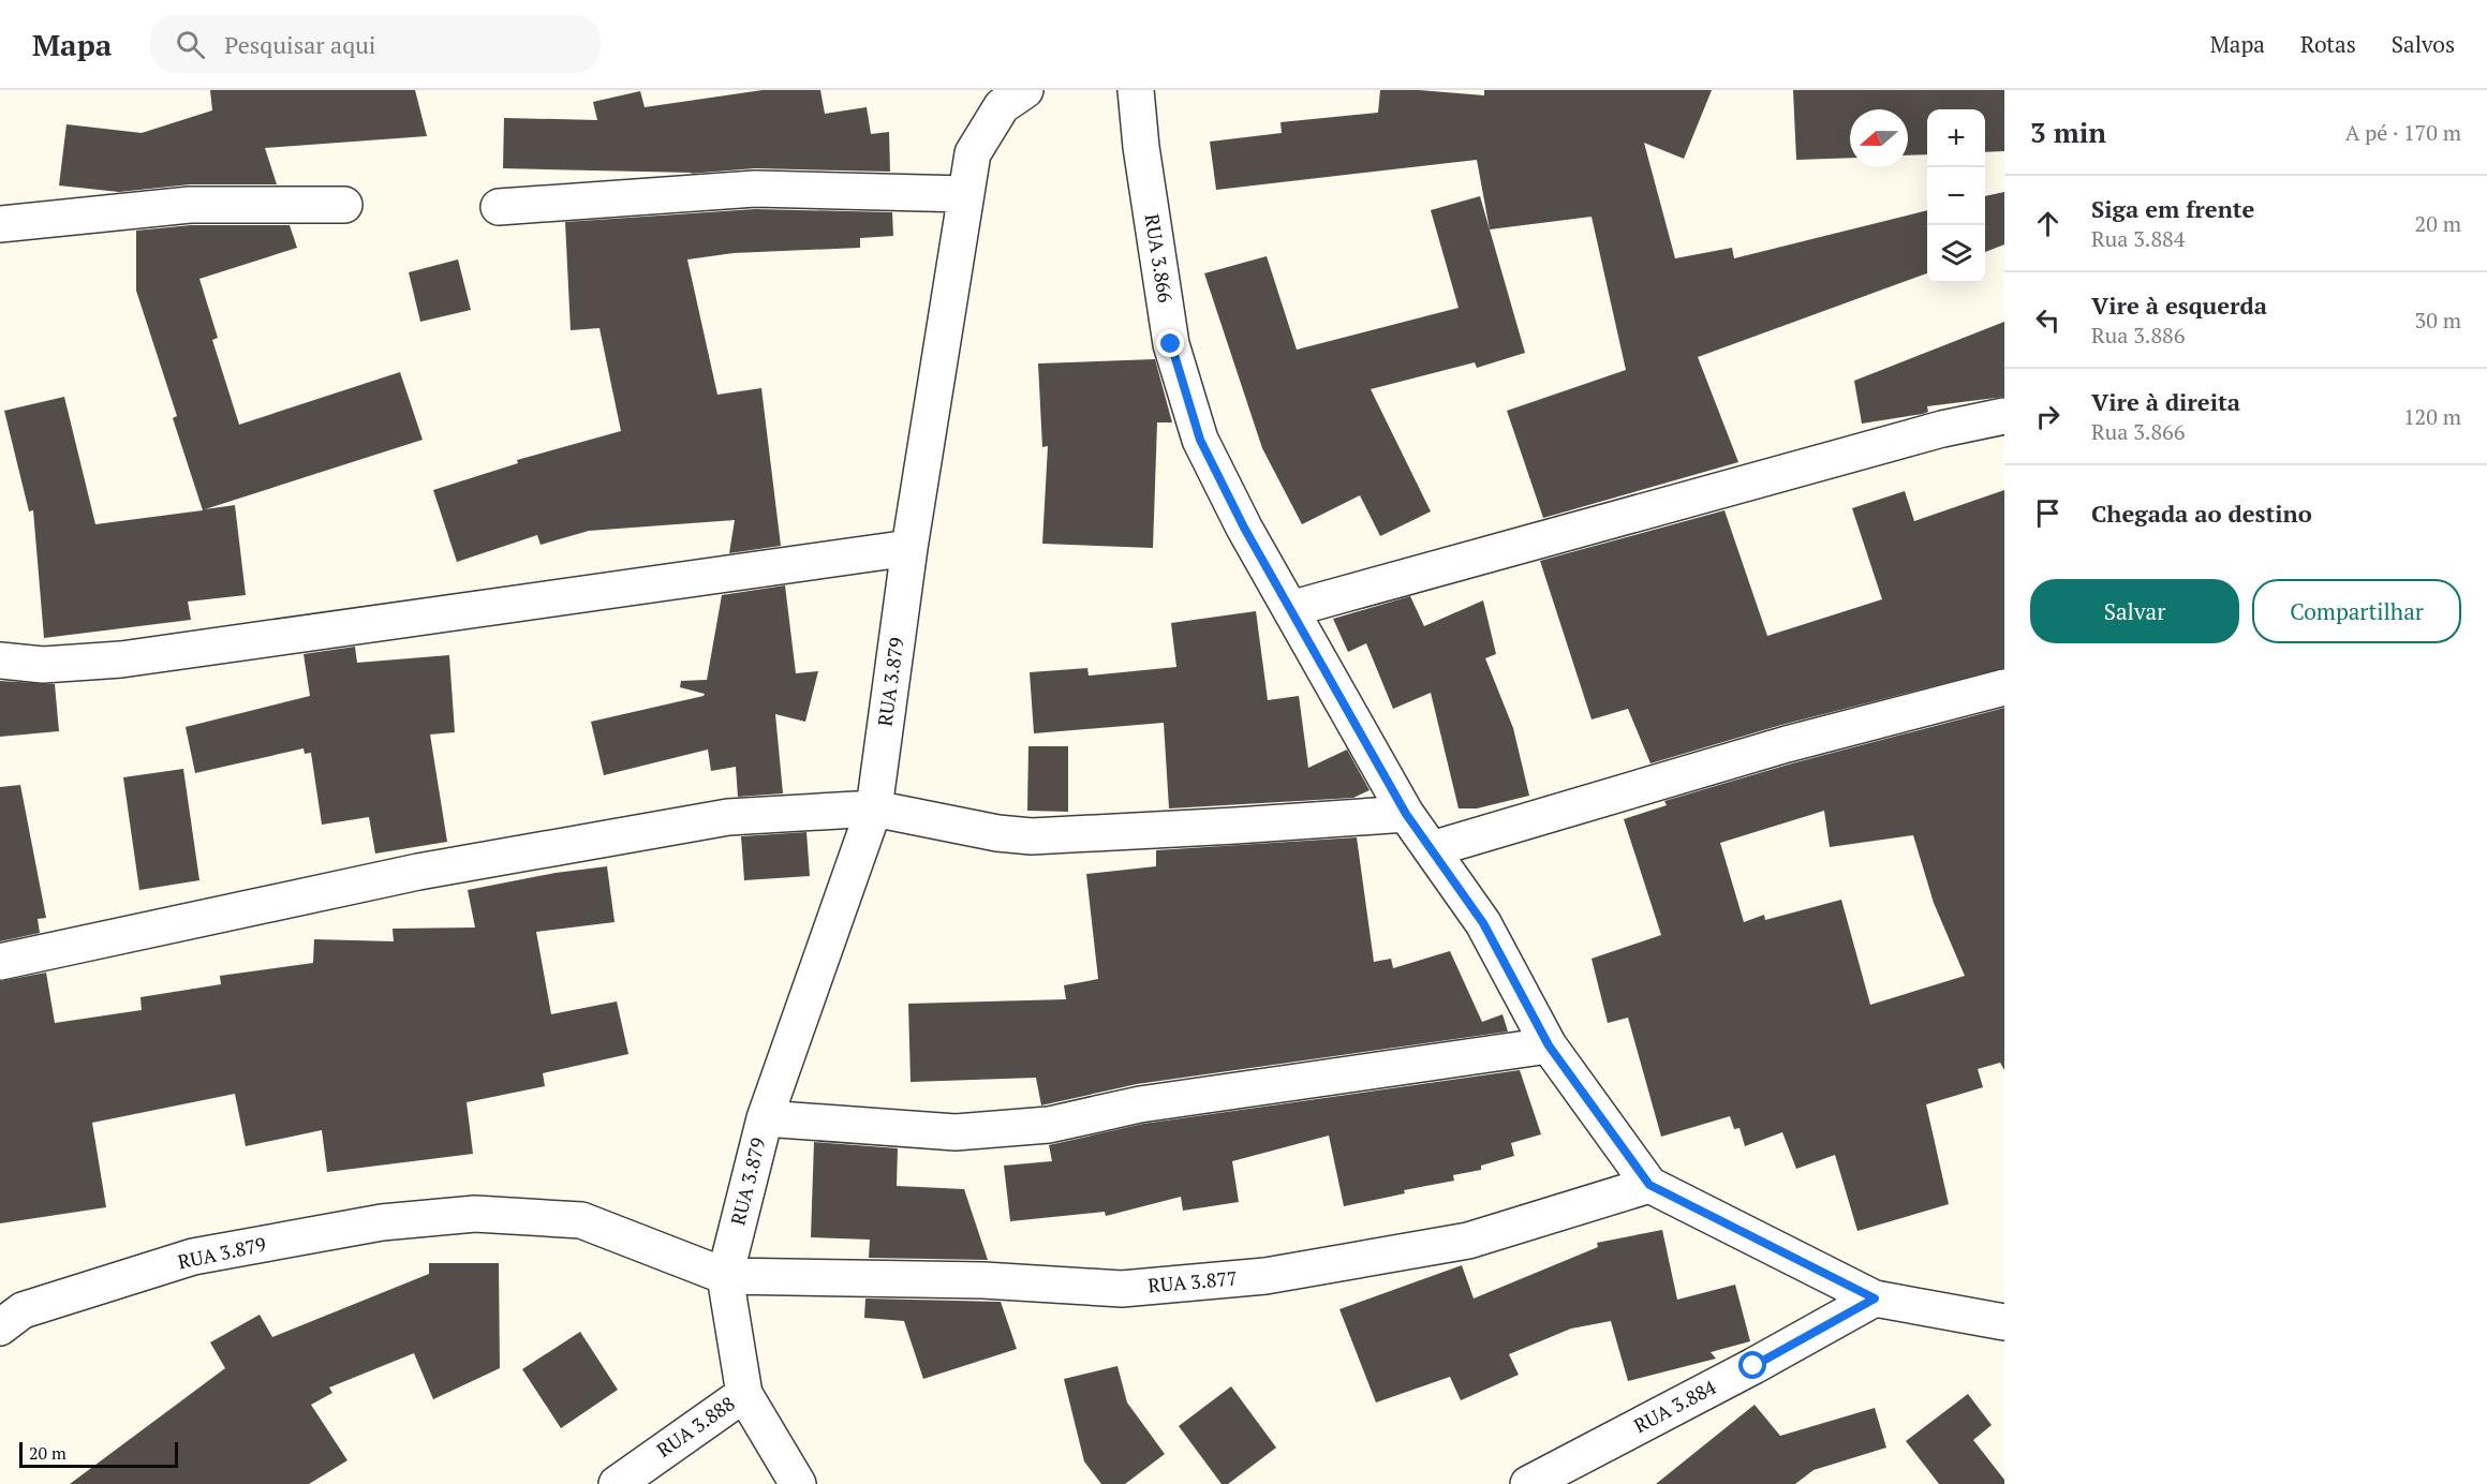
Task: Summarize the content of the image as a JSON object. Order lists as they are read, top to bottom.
{
  "streets": {
    "street": [
      "RUA 3.866",
      "RUA 3.879",
      "RUA 3.877",
      "RUA 3.884",
      "RUA 3.888"
    ]
  },
  "crossings": [
    ["RUA 3.866", "RUA 3.877"],
    ["RUA 3.879", "RUA 3.877"],
    ["RUA 3.879", "RUA 3.888"]
  ],
  "scale_bar": "20 m",
  "north": "left",
  "page": {
    "header": "Mapa",
    "search": "Pesquisar aqui",
    "nav": ["Mapa", "Rotas", "Salvos"],
    "heading": ["3 min", "A pé · 170 m"],
    "map_buttons": ["+", "−"],
    "list": [
      ["Siga em frente", "Rua 3.884", "20 m"],
      ["Vire à esquerda", "Rua 3.886", "30 m"],
      ["Vire à direita", "Rua 3.866", "120 m"],
      "Chegada ao destino"
    ],
    "buttons": ["Salvar", "Compartilhar"],
    "scale": "20 m"
  }
}
